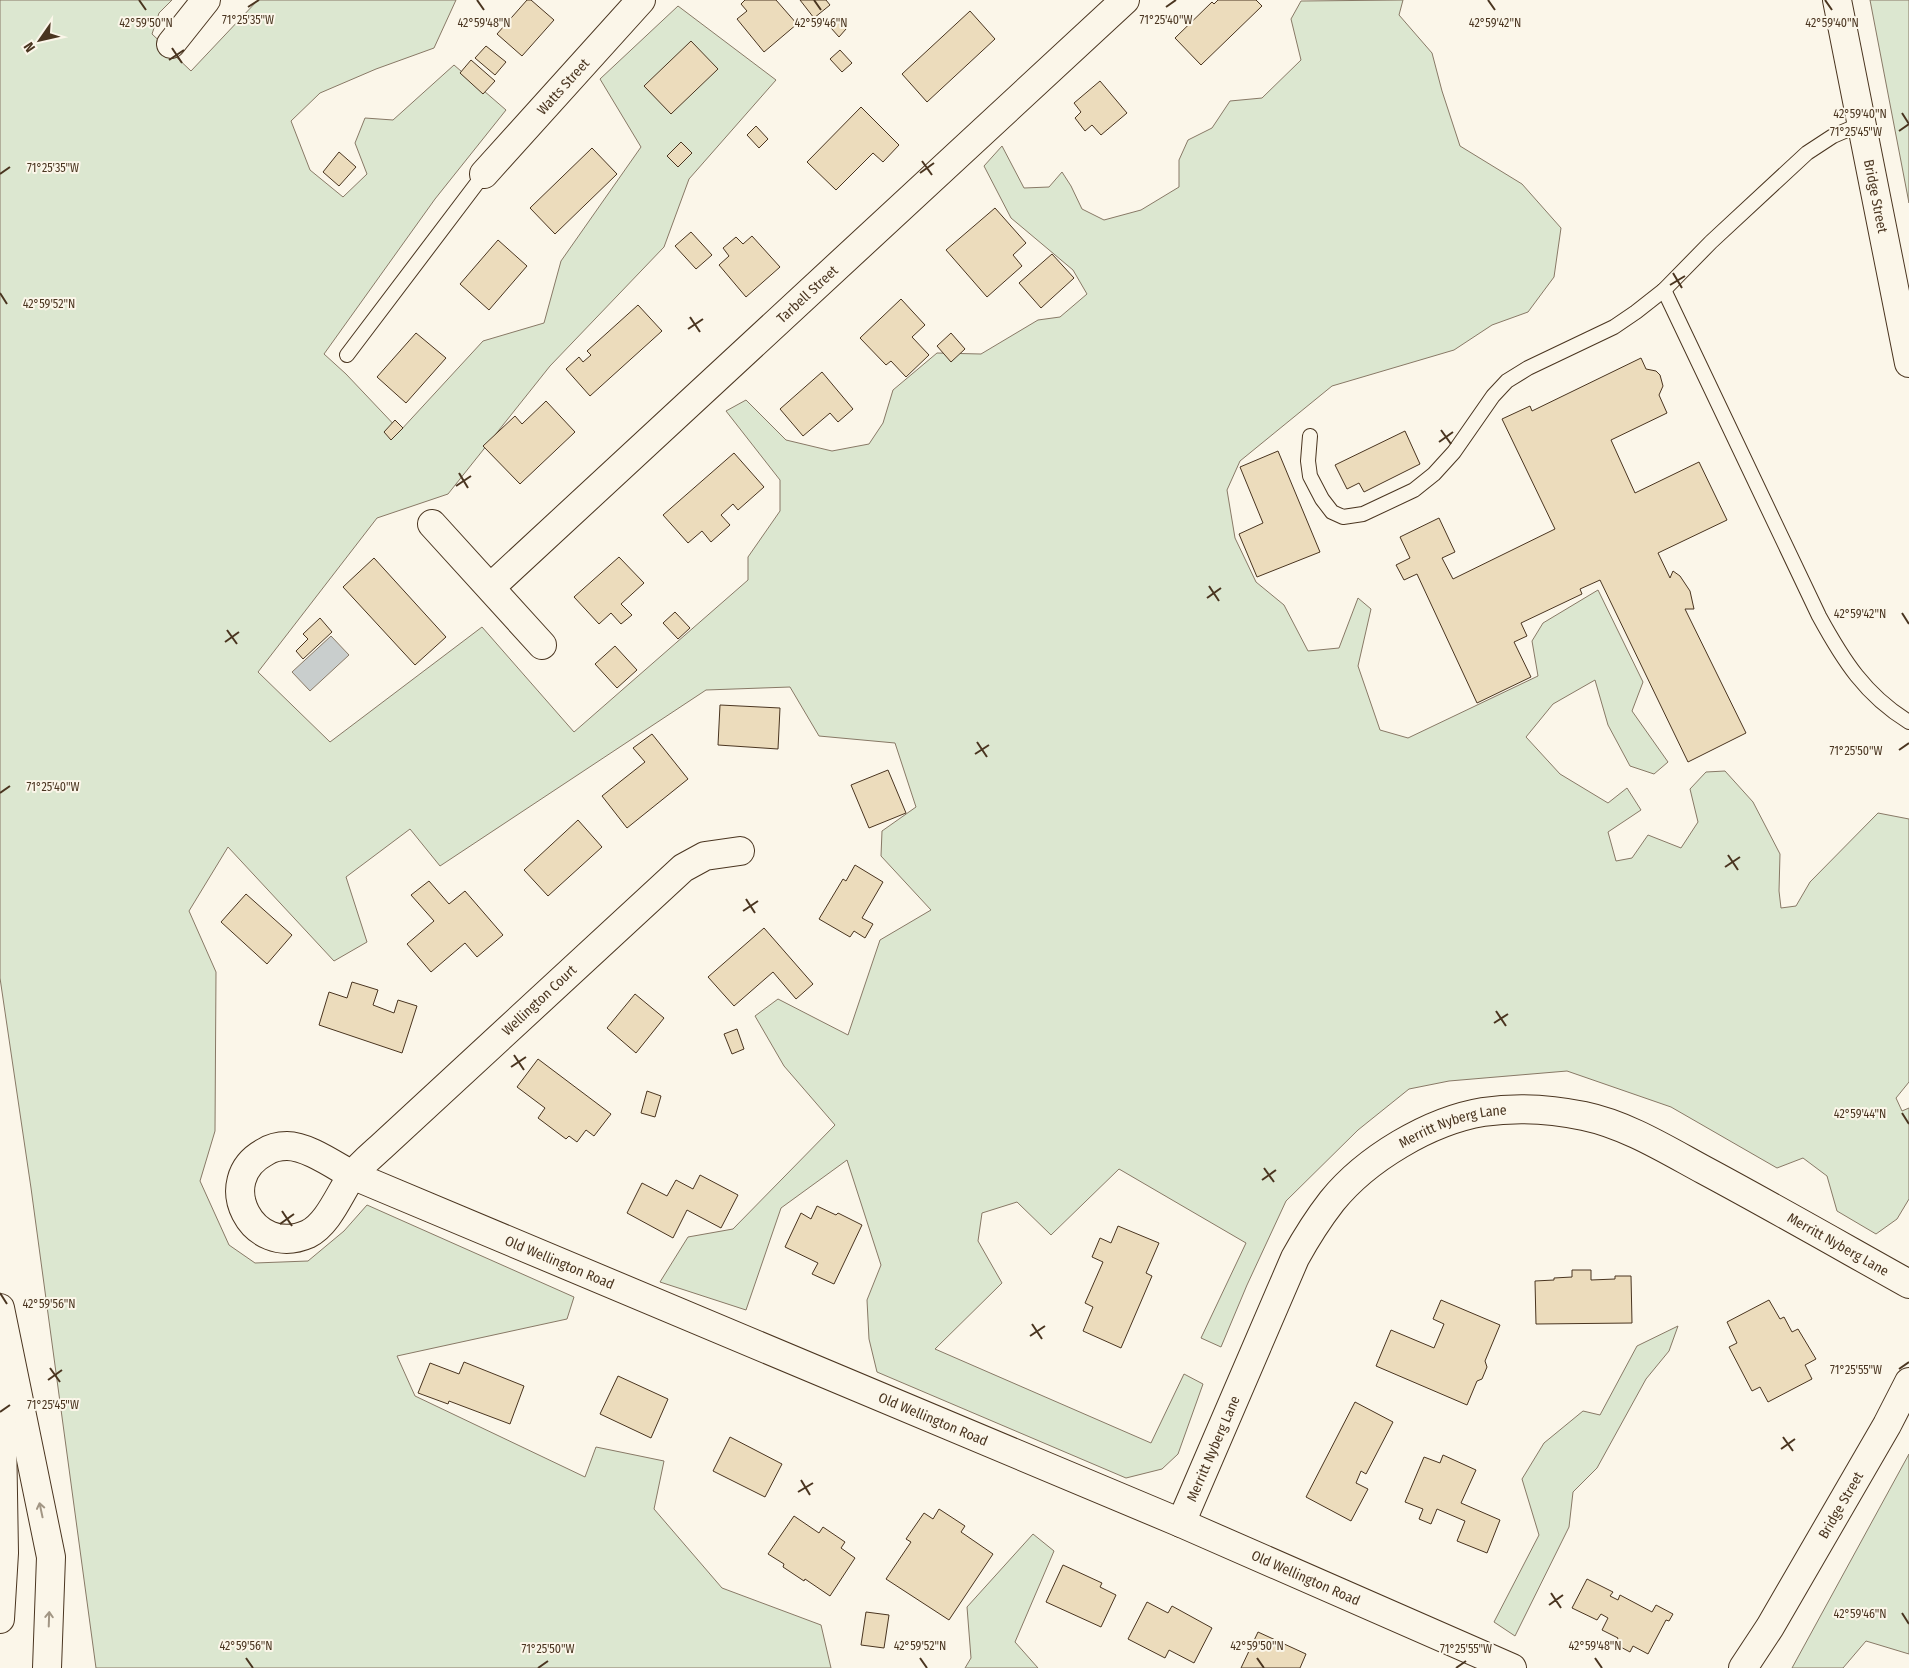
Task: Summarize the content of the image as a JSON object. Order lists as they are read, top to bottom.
{
  "streets": {
    "main road": [
      "Watts Street",
      "Bridge Street",
      "Tarbell Street",
      "Wellington Court",
      "Merritt Nyberg Lane",
      "Old Wellington Road"
    ]
  },
  "crossings": [
    ["Wellington Court", "Old Wellington Road"],
    ["Merritt Nyberg Lane", "Old Wellington Road"]
  ],
  "north": "bottom left",
  "coordinates": [
    "71°25'35\"W",
    "71°25'40\"W",
    "42°59'50\"N",
    "42°59'48\"N",
    "42°59'46\"N",
    "42°59'42\"N",
    "42°59'40\"N",
    "71°25'45\"W",
    "42°59'52\"N",
    "71°25'50\"W",
    "42°59'44\"N",
    "42°59'56\"N",
    "71°25'55\"W"
  ]
}
